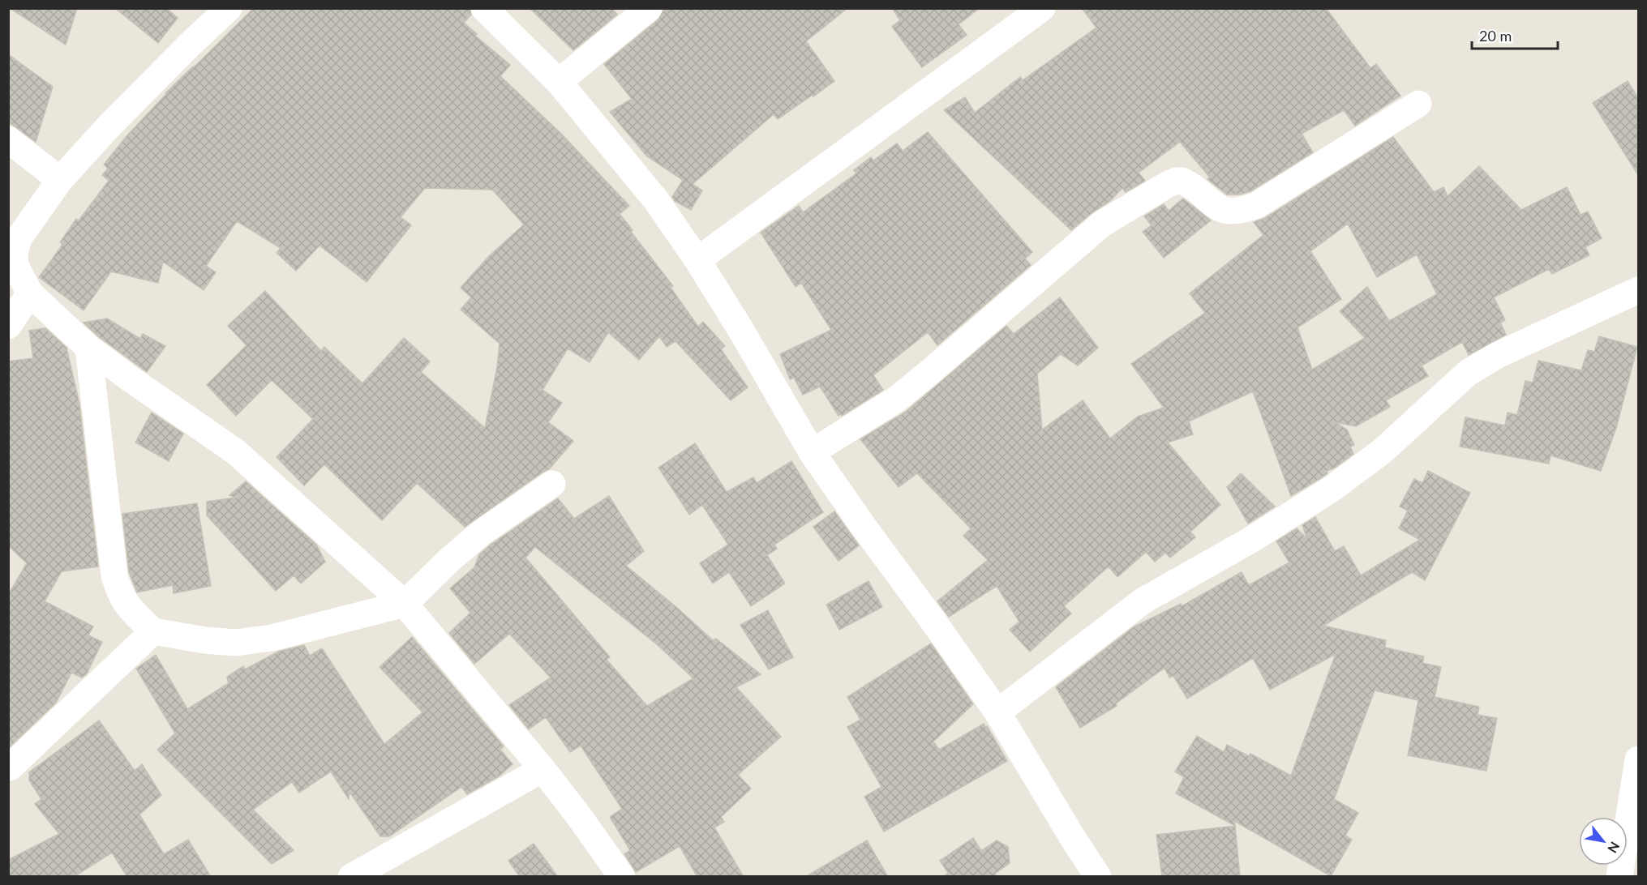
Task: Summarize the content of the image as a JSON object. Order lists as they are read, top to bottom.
{
  "scale_bar": "20 m",
  "north": "bottom right"
}
